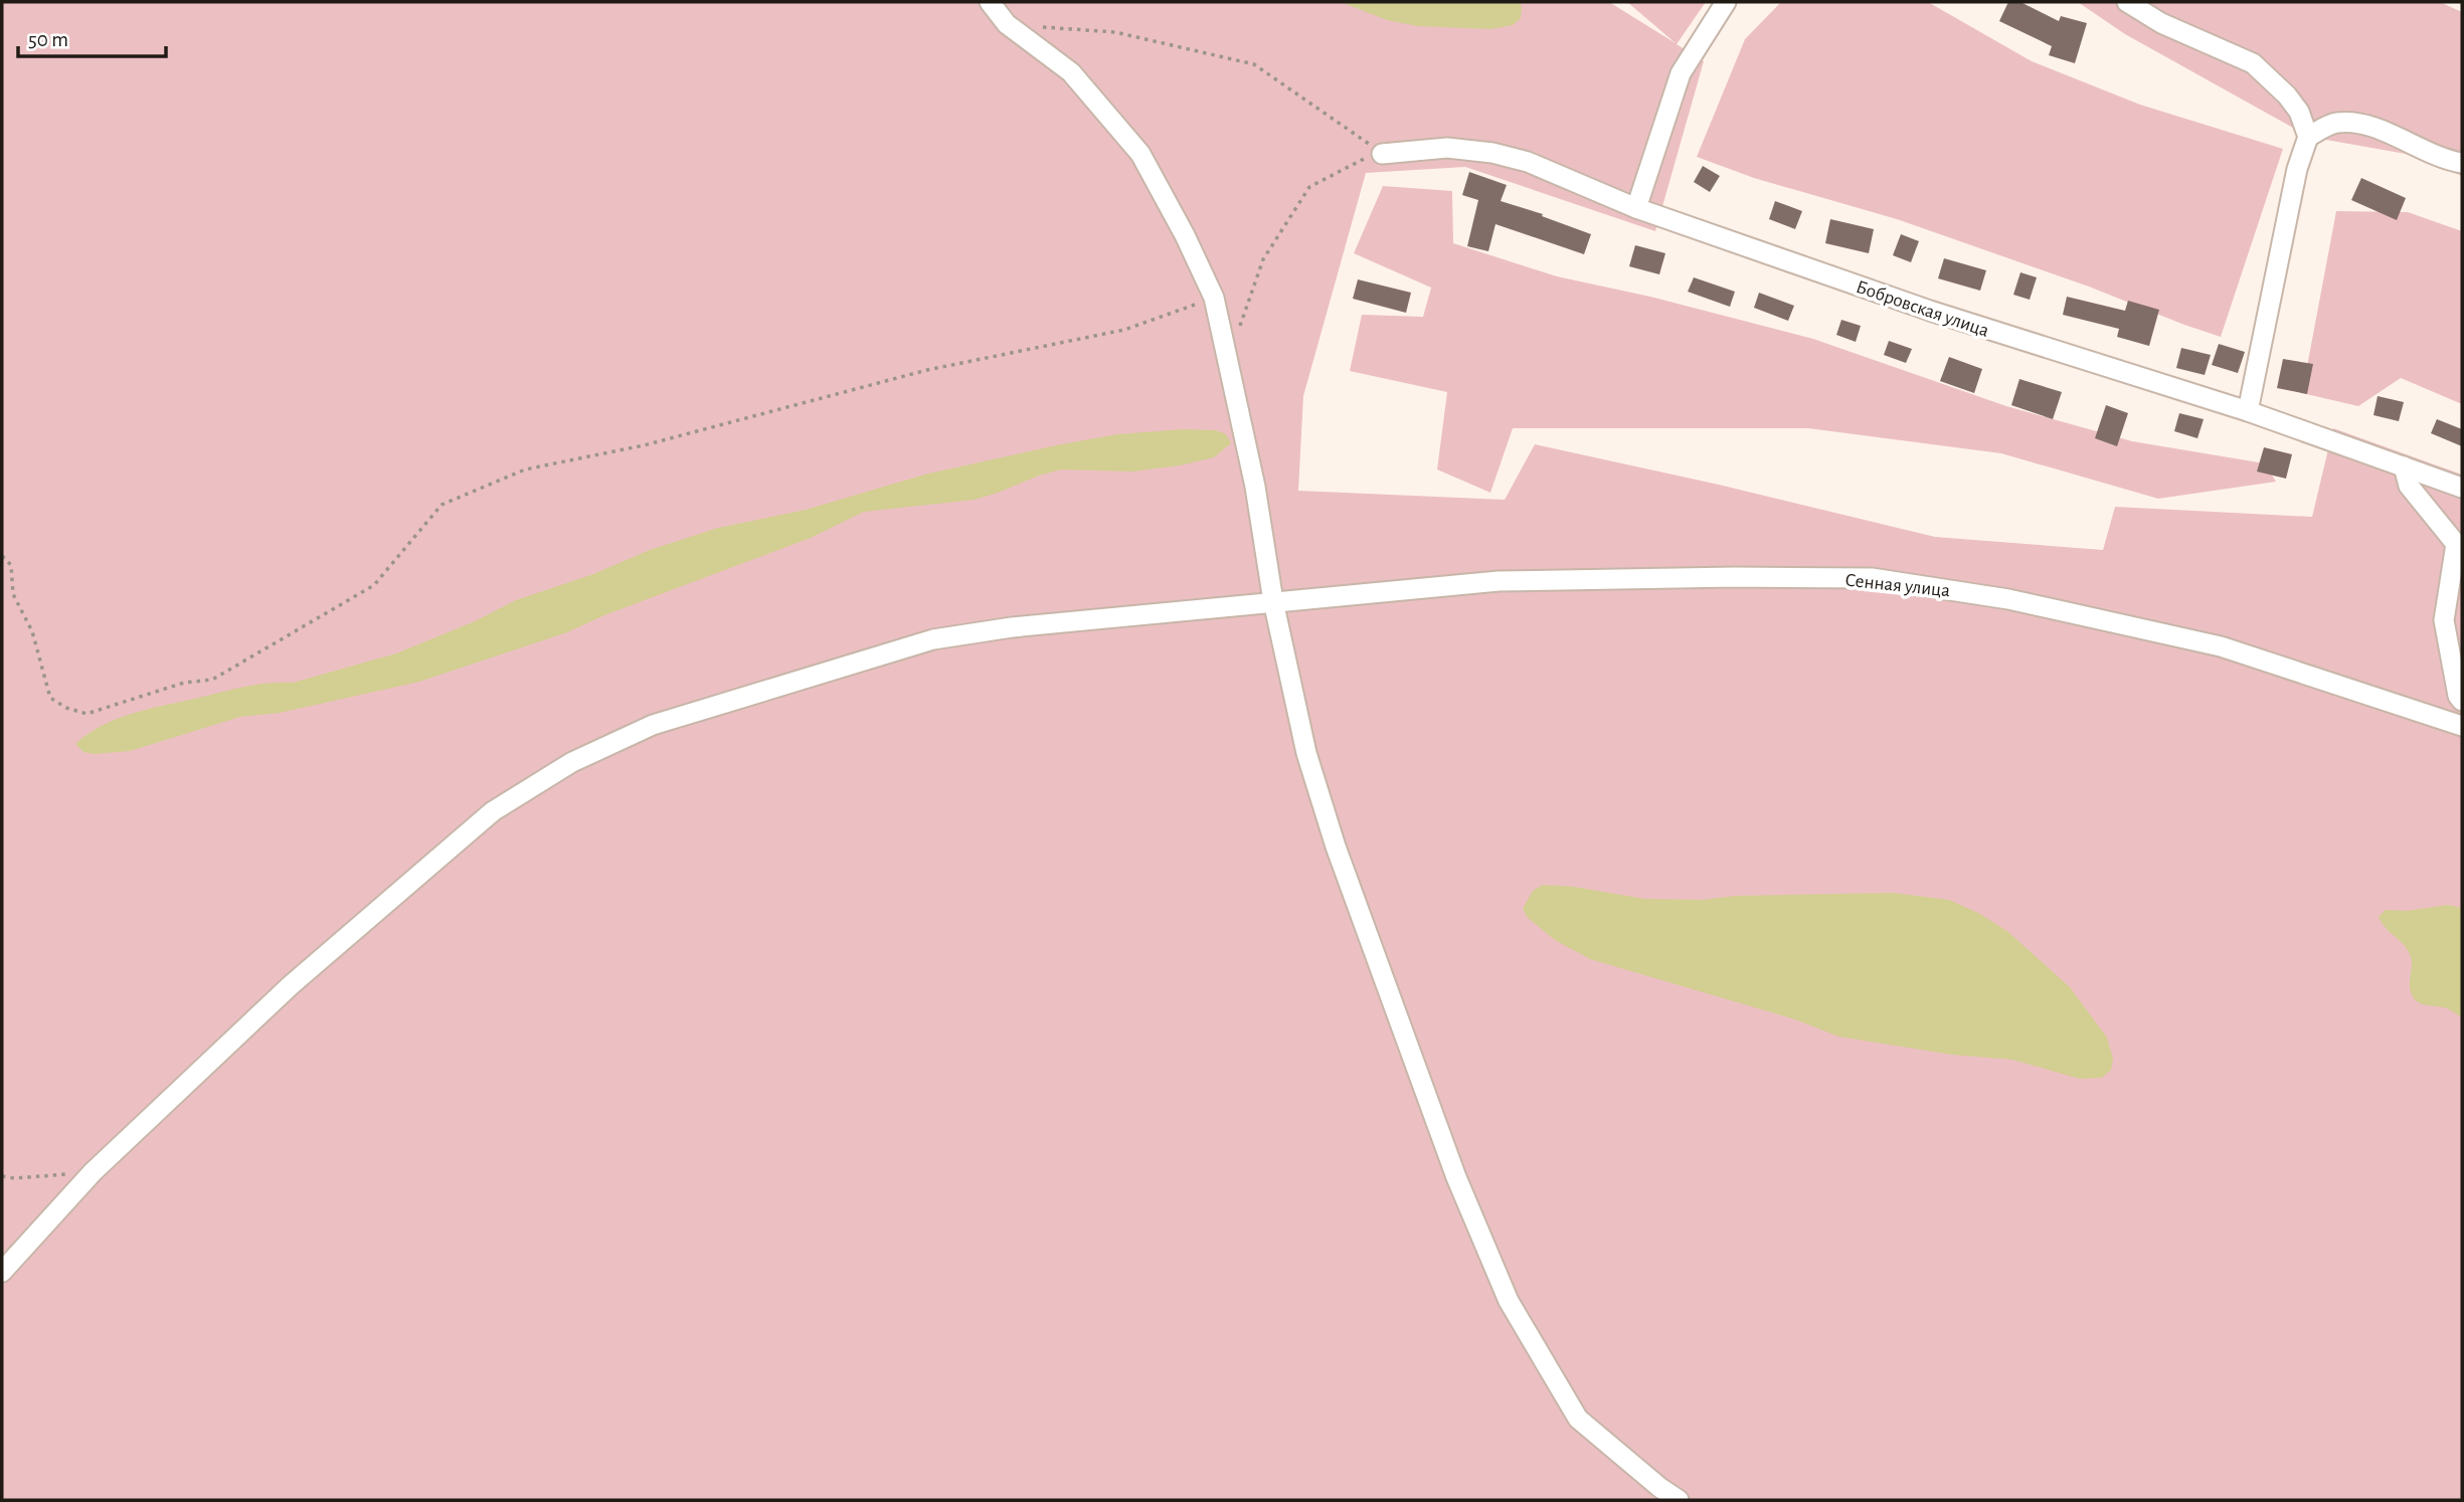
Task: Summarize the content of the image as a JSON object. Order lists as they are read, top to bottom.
{
  "streets": {
    "street": ["Бобровская улица", "Сенная улица"]
  },
  "scale_bar": "50 m"
}
